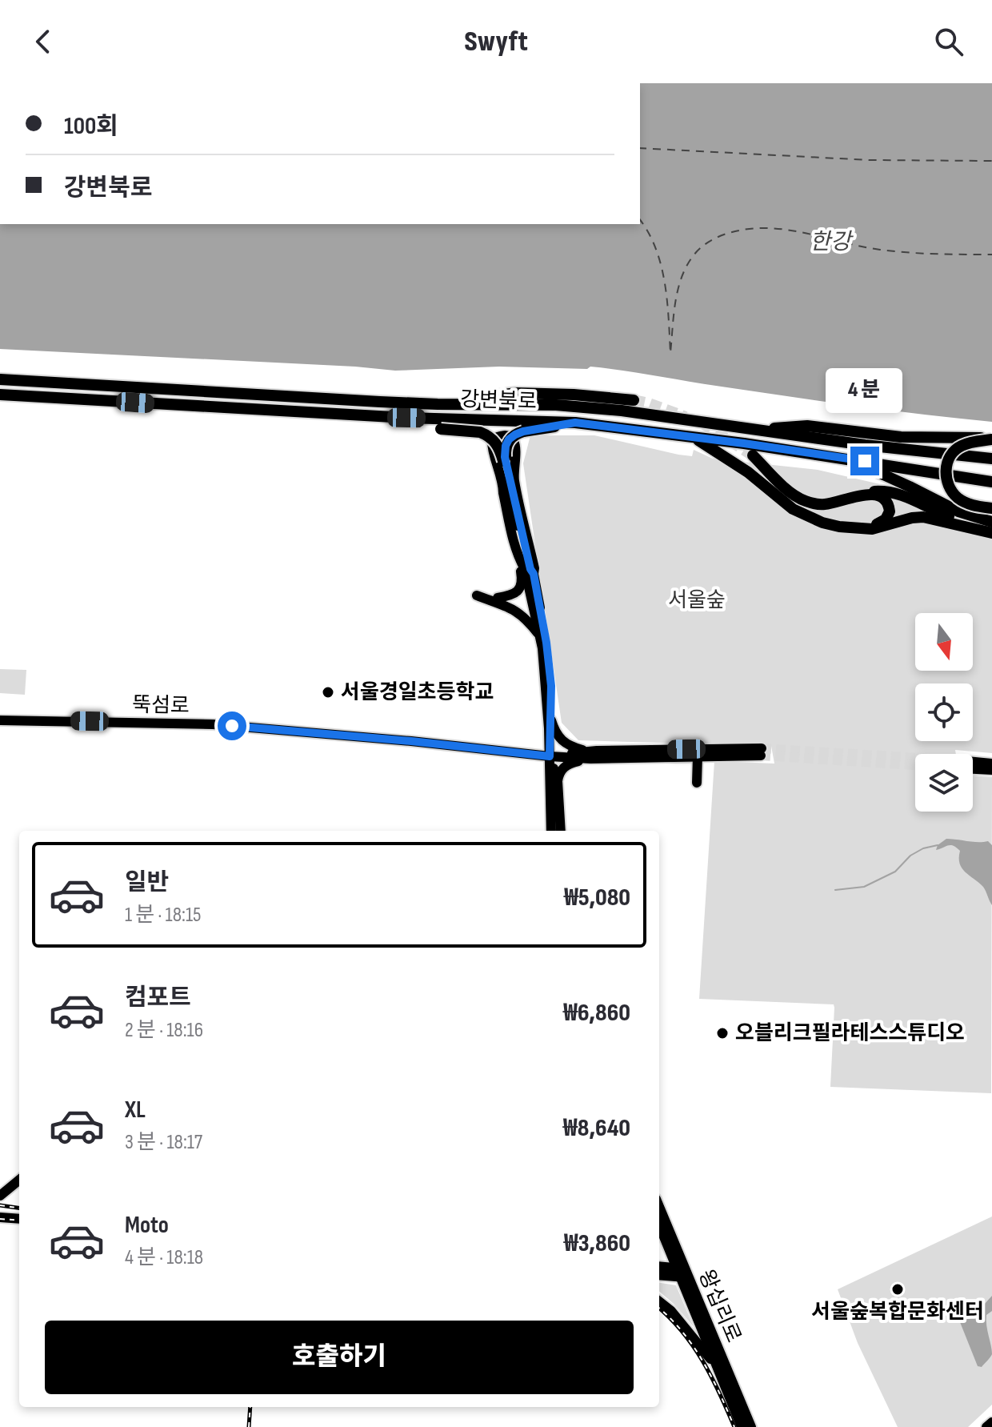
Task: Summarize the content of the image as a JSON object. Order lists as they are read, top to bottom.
{
  "streets": {
    "highway": ["강변북로"],
    "main road": ["뚝섬로", "왕십리로"]
  },
  "water": ["한강"],
  "parks": ["서울숲"],
  "places": ["서울경일초등학교", "오블리크필라테스스튜디오", "서울숲복합문화센터"],
  "north": "bottom",
  "page": {
    "header": "Swyft",
    "banner": ["100회", "강변북로"],
    "bubble": "4 분",
    "list": [
      {
        "name": "일반",
        "note": "1 분 · 18:15",
        "value": "₩5,080"
      },
      {
        "name": "컴포트",
        "note": "2 분 · 18:16",
        "value": "₩6,860"
      },
      {
        "name": "XL",
        "note": "3 분 · 18:17",
        "value": "₩8,640"
      },
      {
        "name": "Moto",
        "note": "4 분 · 18:18",
        "value": "₩3,860"
      }
    ],
    "buttons": "호출하기"
  }
}
